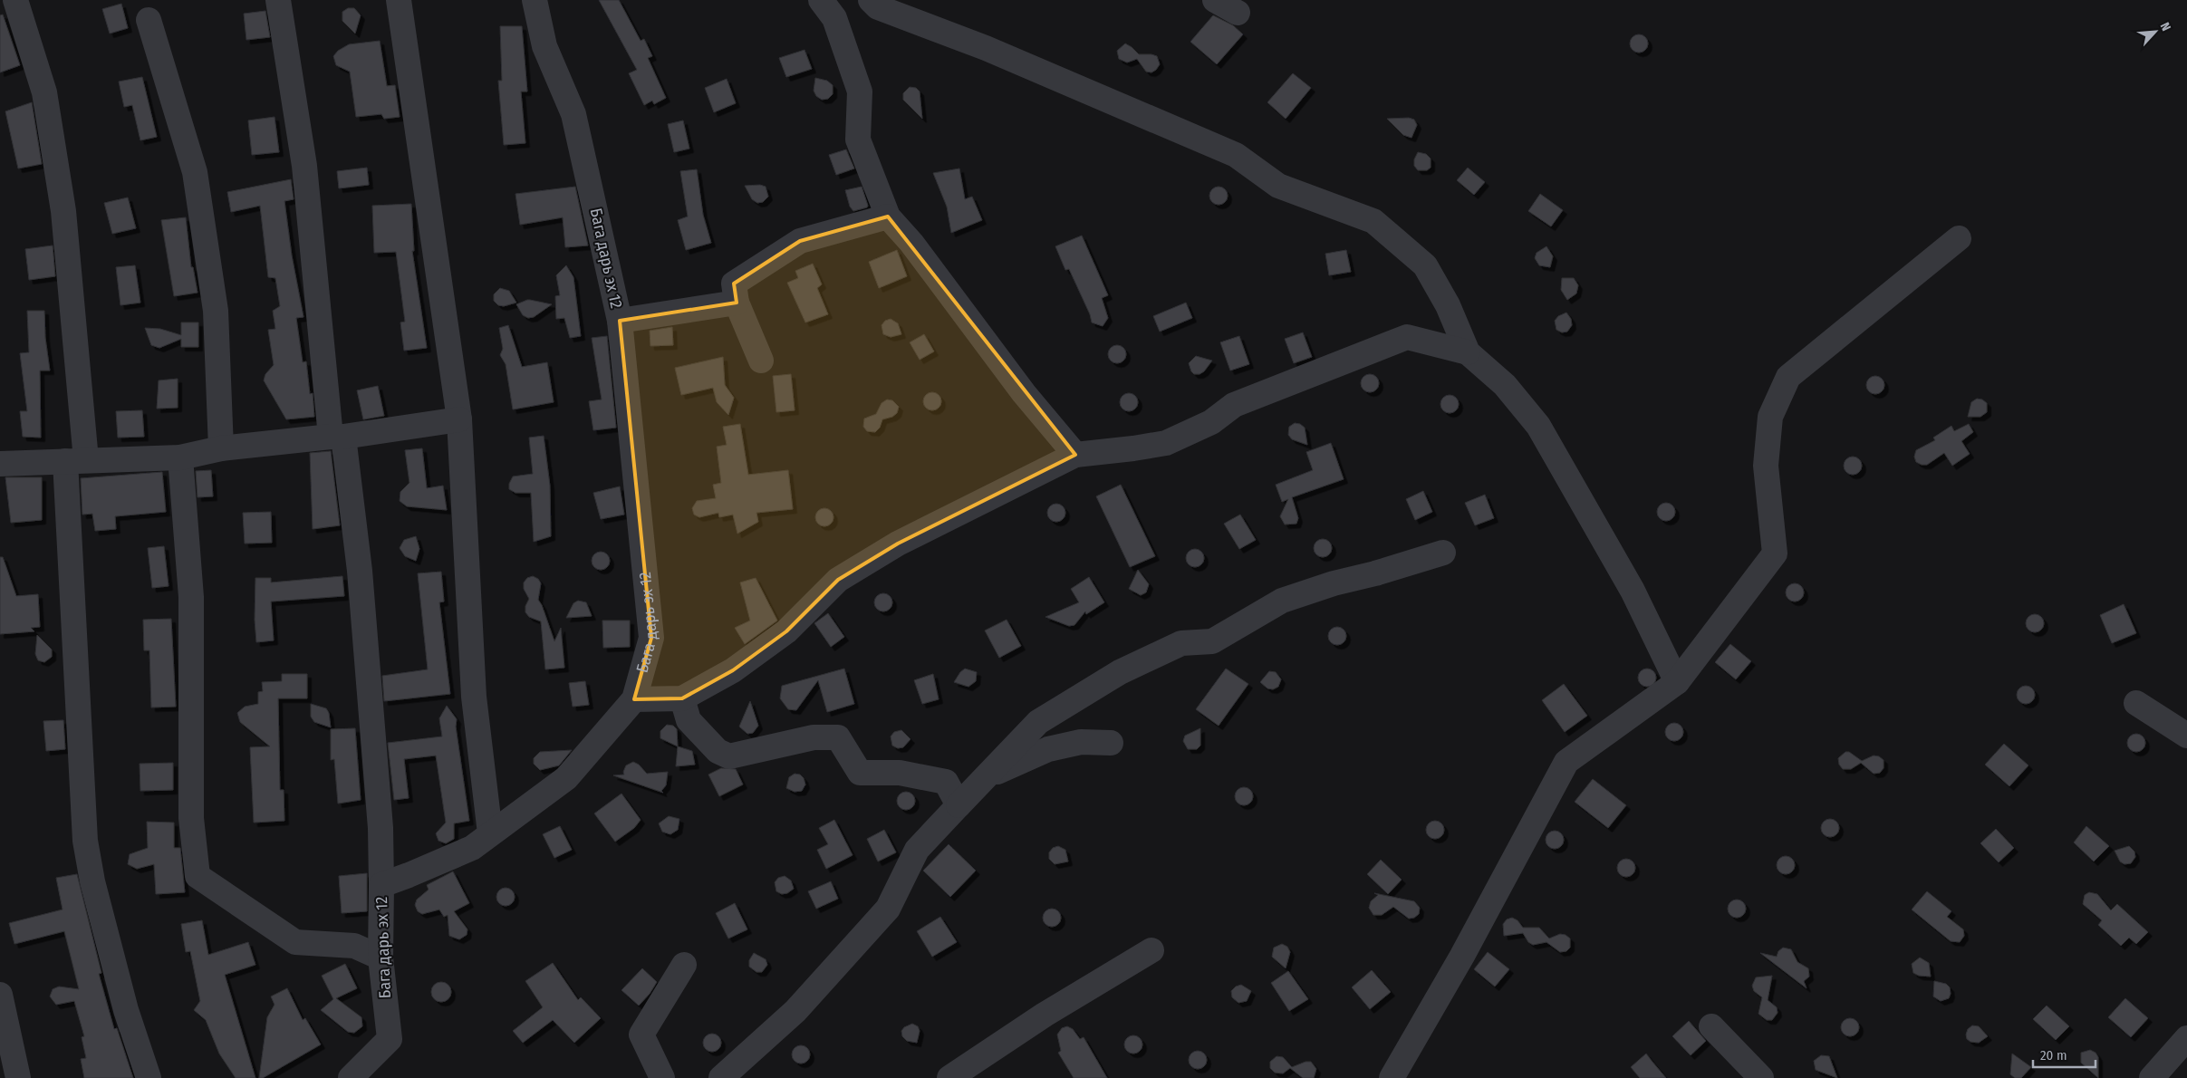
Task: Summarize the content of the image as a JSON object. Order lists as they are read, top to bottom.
{
  "streets": {
    "street": ["Бага дарь эх 12"]
  },
  "scale_bar": "20 m",
  "north": "top right"
}
